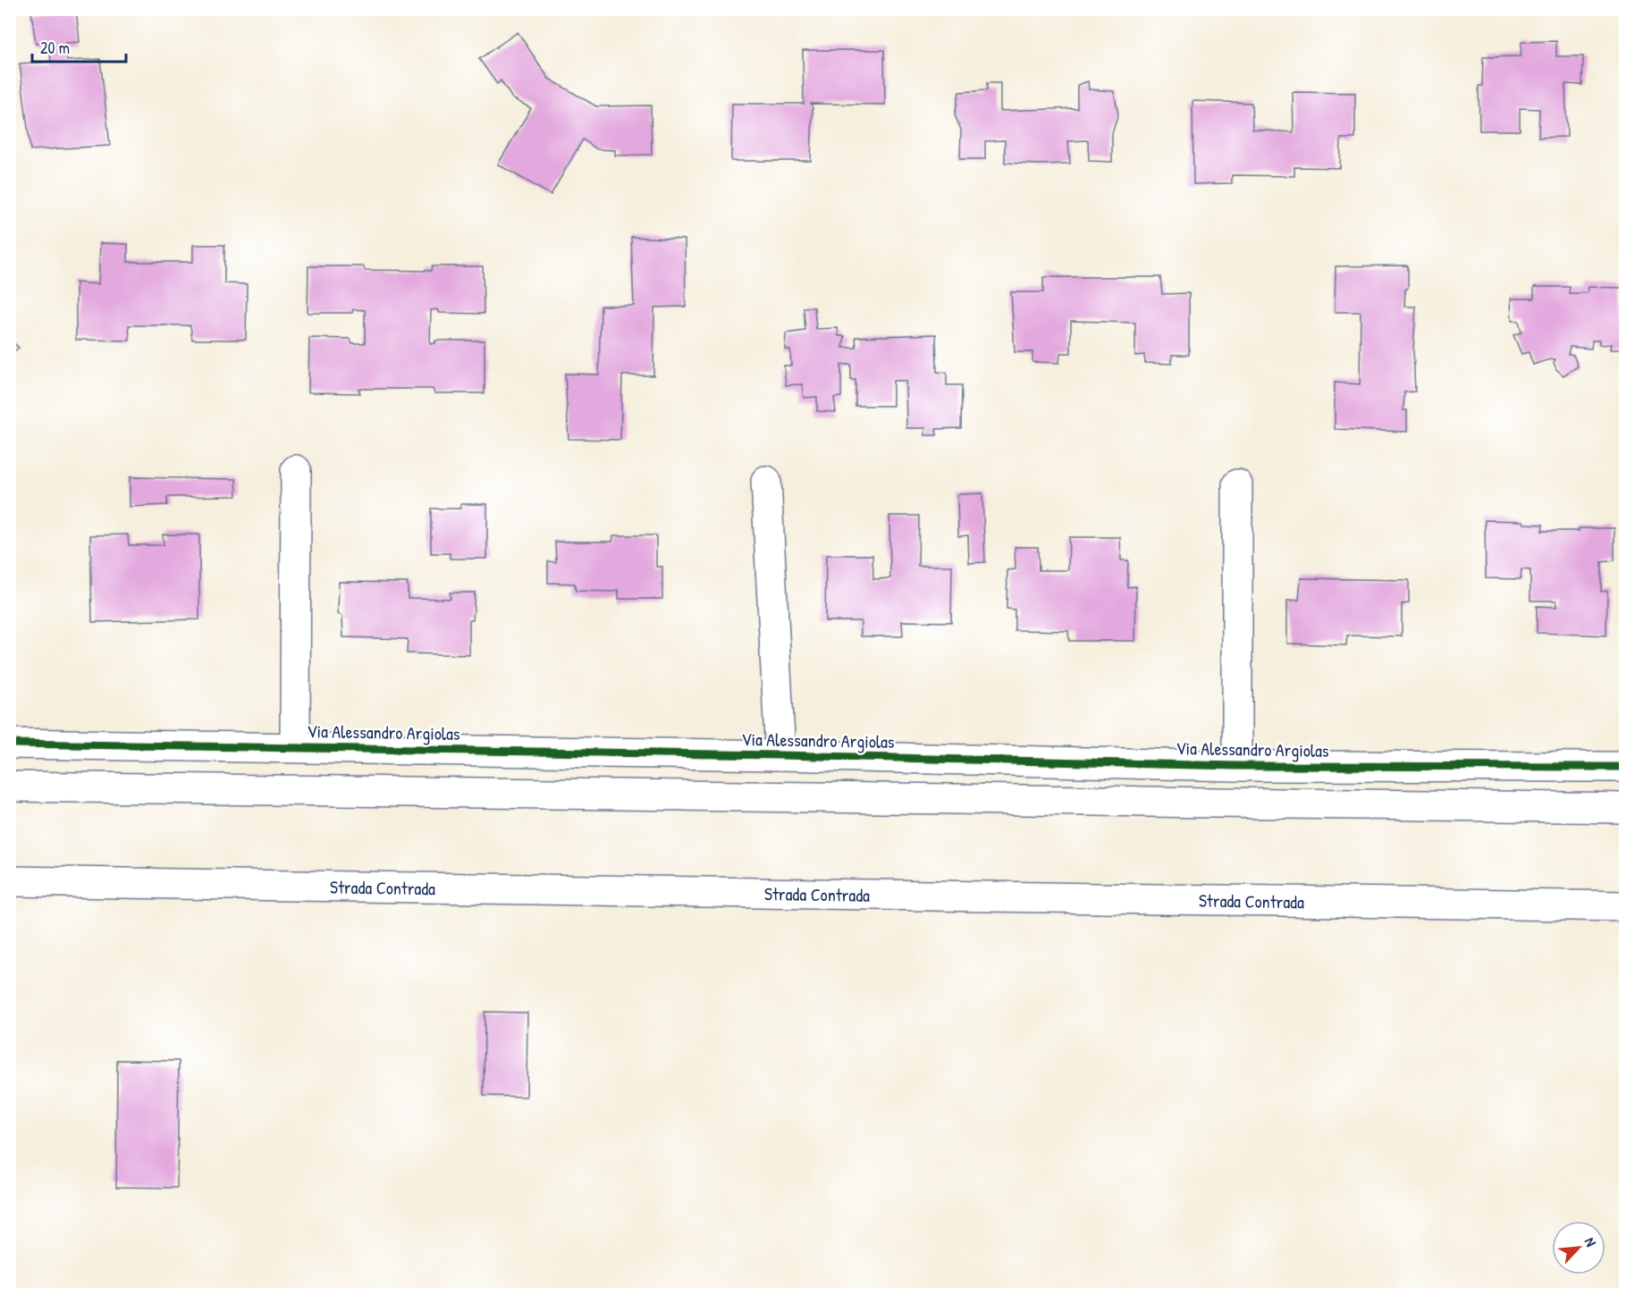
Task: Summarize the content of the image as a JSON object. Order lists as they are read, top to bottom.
{
  "streets": {
    "street": ["Via Alessandro Argiolas", "Strada Contrada"]
  },
  "scale_bar": "20 m",
  "north": "top right"
}
